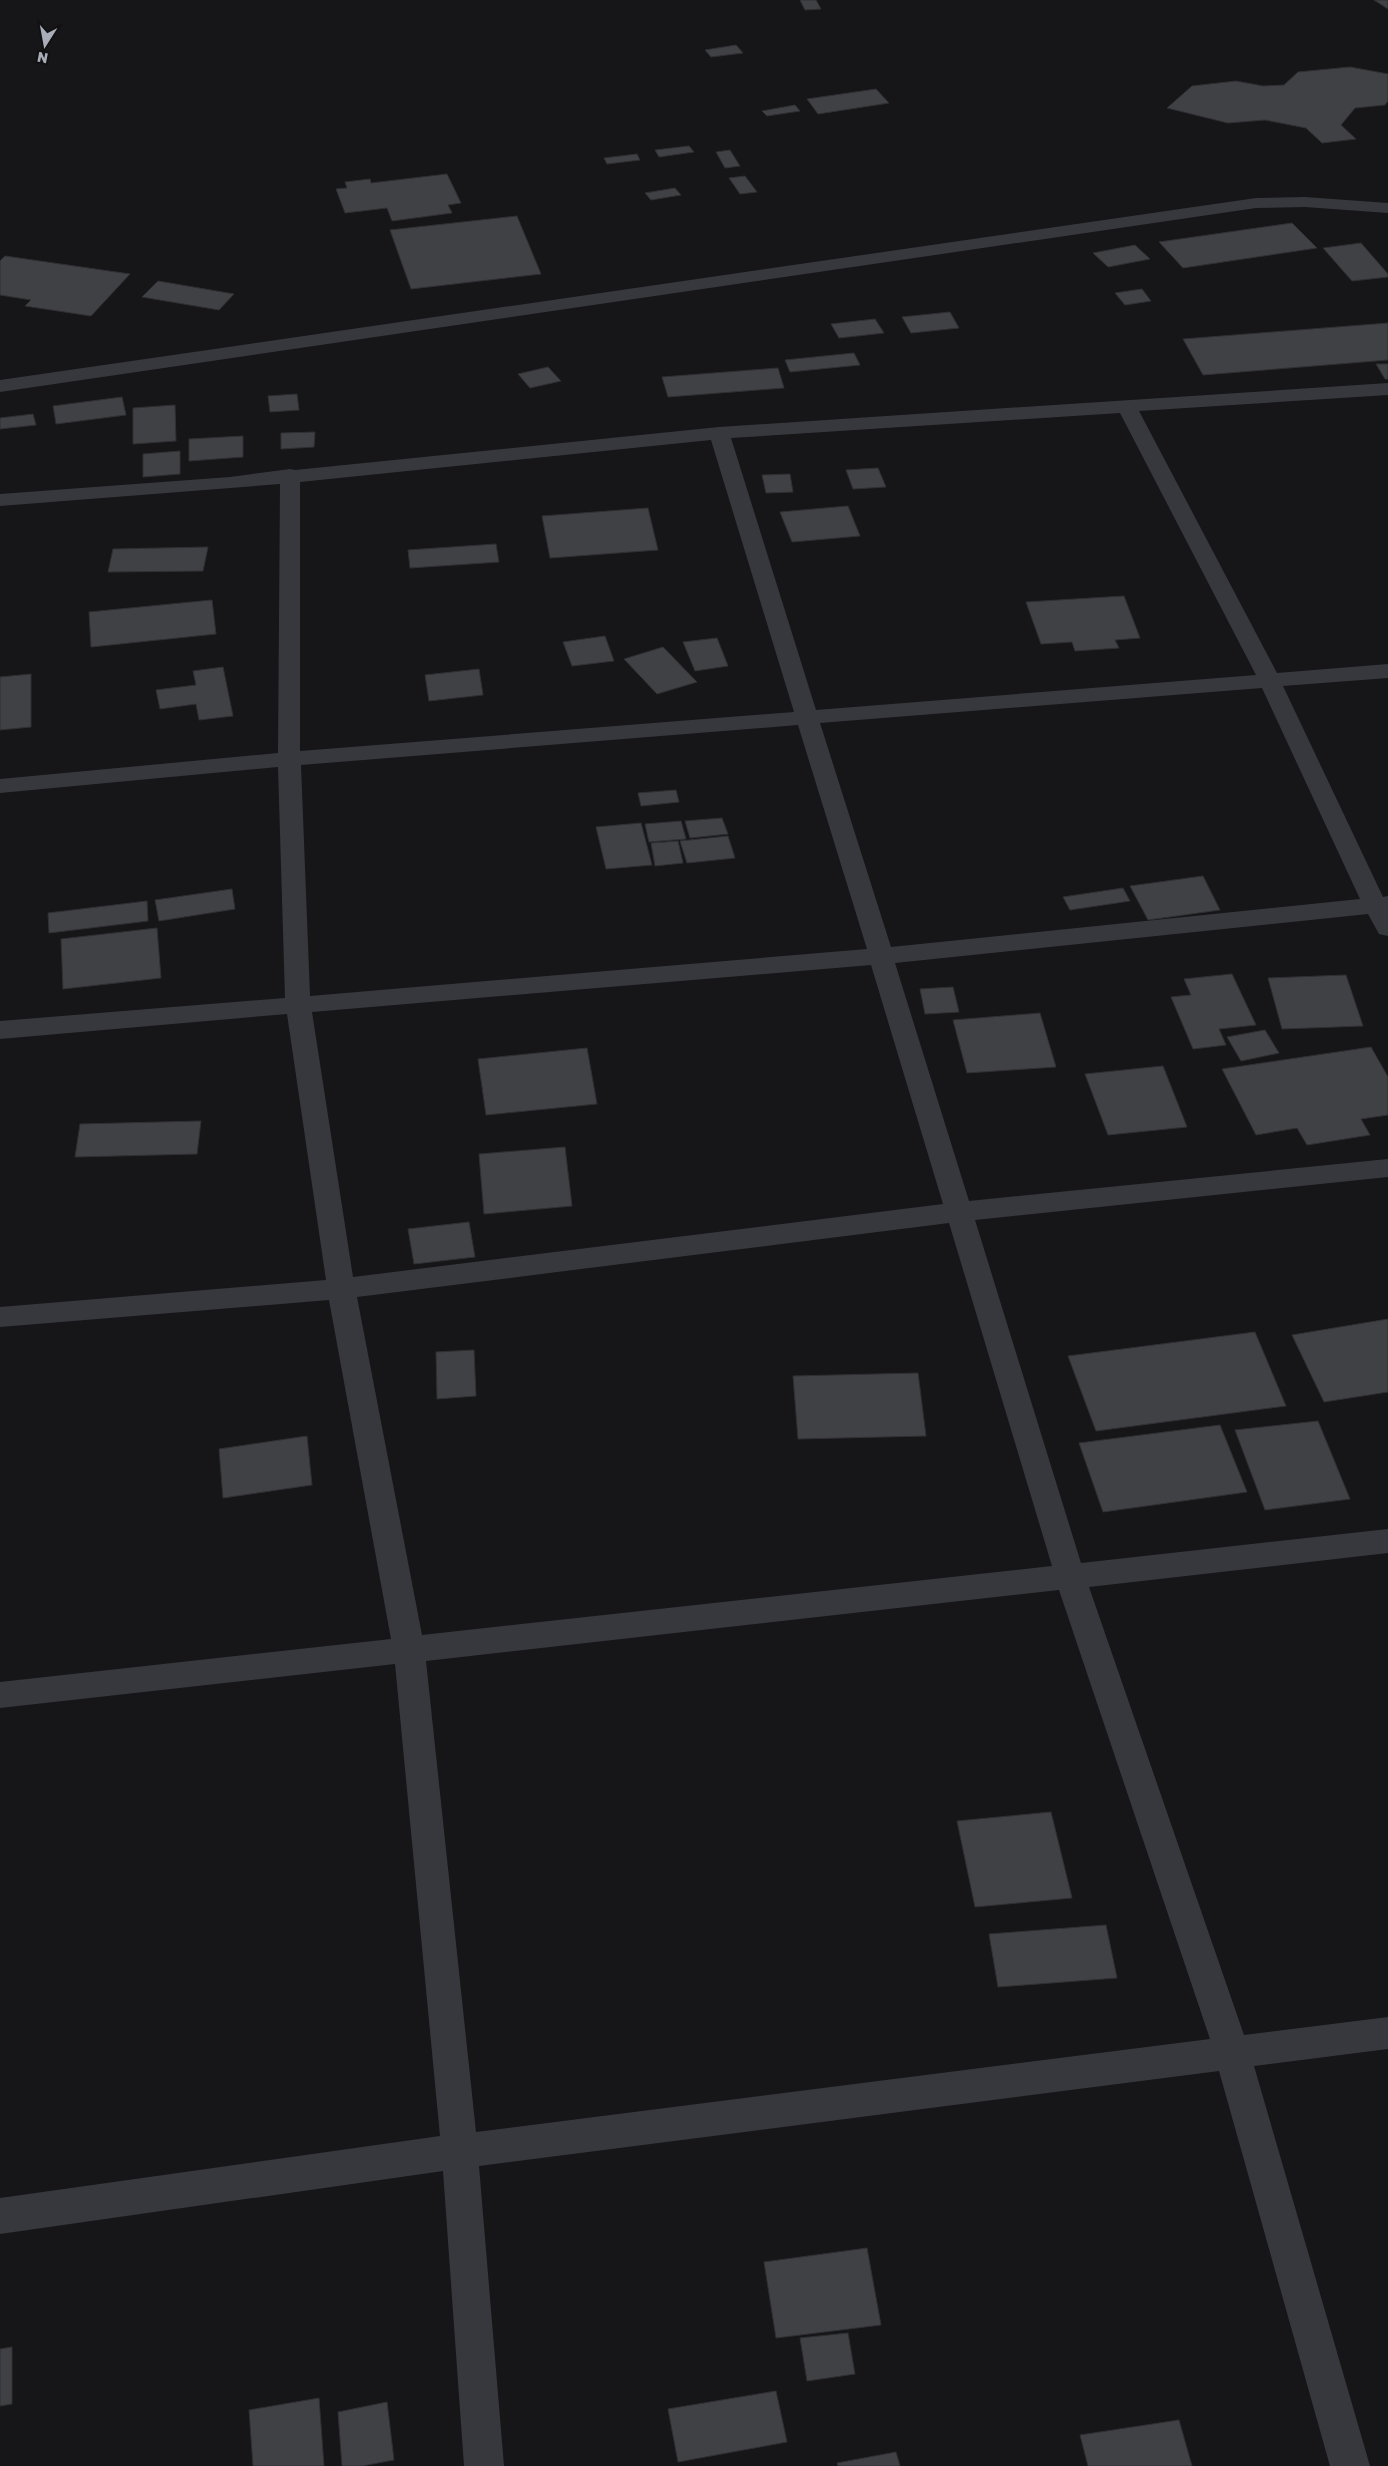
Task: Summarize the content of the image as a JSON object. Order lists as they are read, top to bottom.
{
  "north": "bottom"
}
